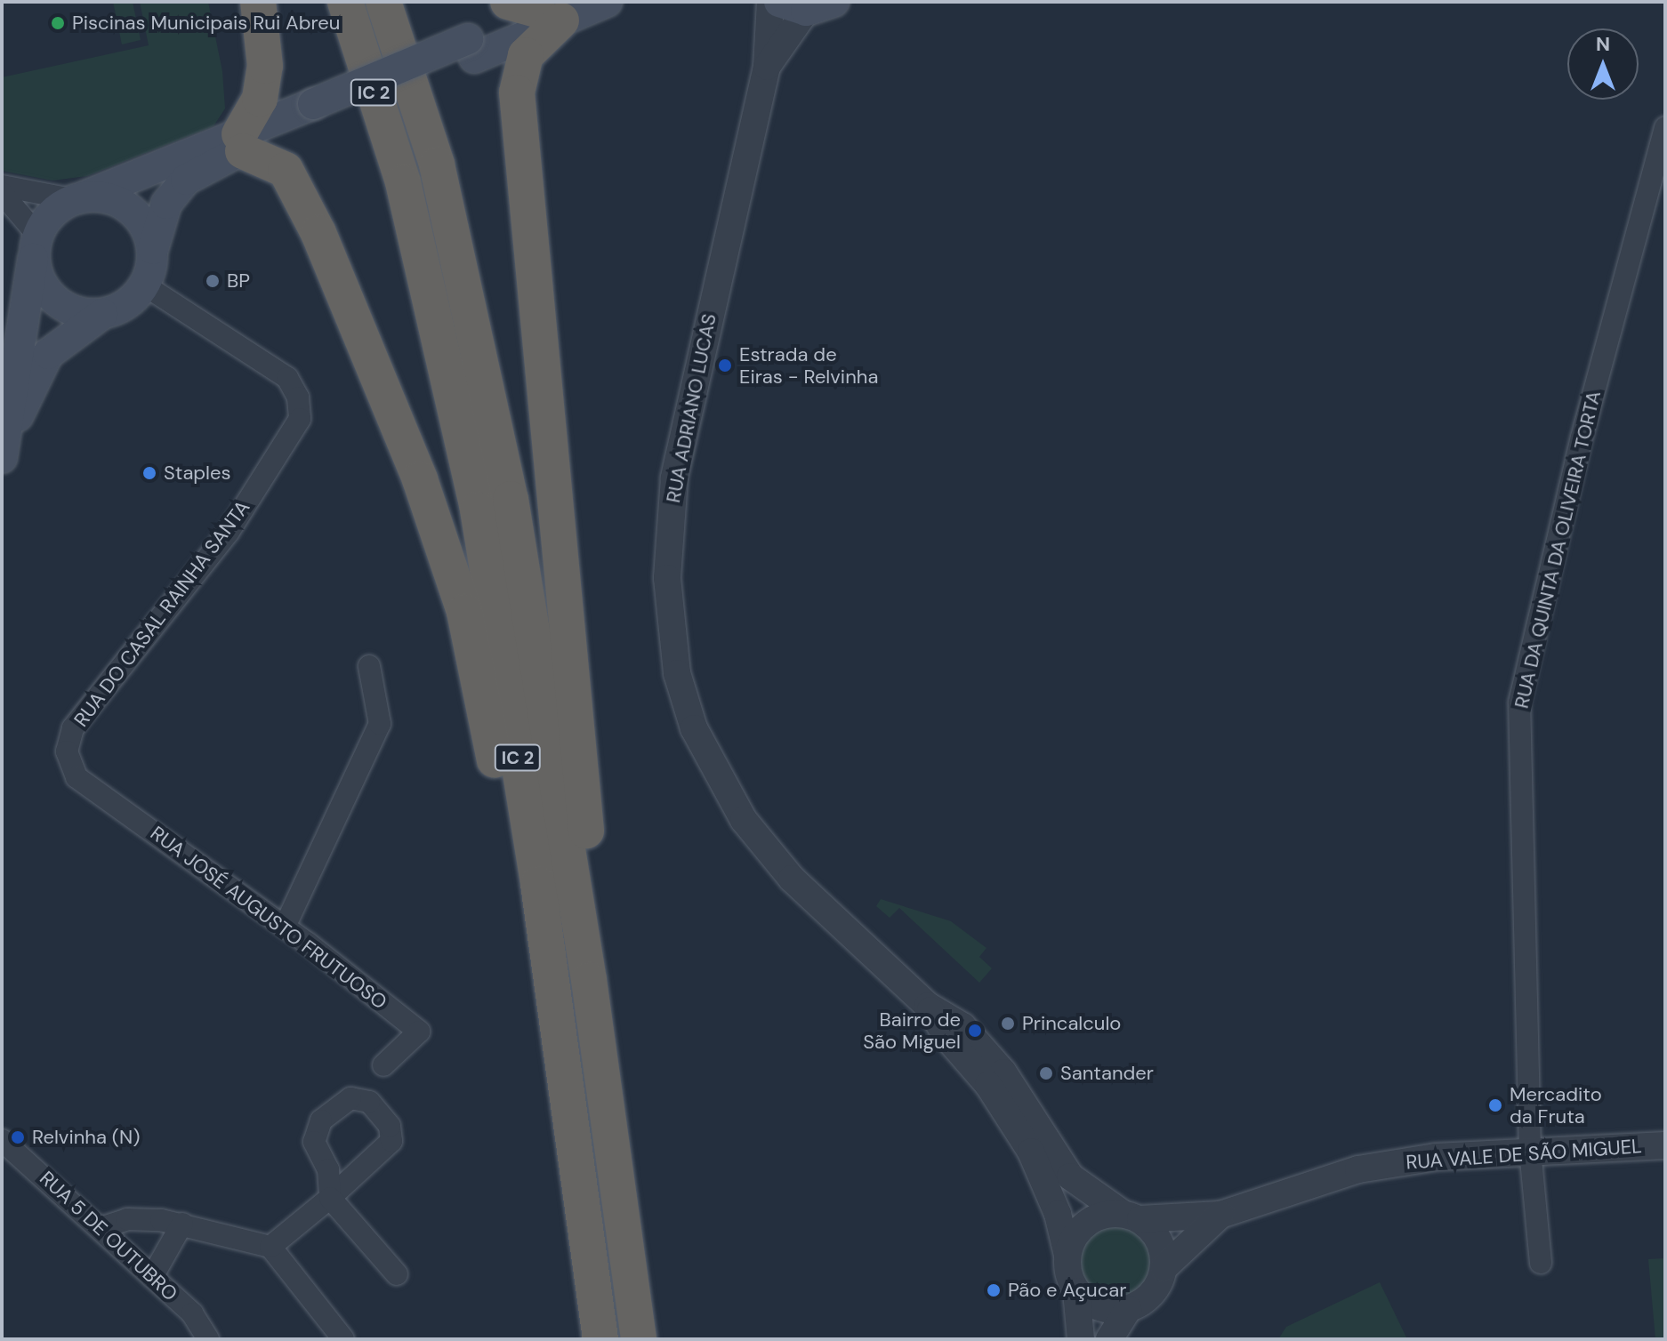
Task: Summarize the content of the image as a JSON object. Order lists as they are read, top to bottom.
{
  "streets": {
    "highway": ["IC 2"],
    "street": [
      "RUA ADRIANO LUCAS",
      "RUA DA QUINTA DA OLIVEIRA TORTA",
      "RUA DO CASAL RAINHA SANTA",
      "RUA JOSÉ AUGUSTO FRUTUOSO",
      "RUA VALE DE SÃO MIGUEL",
      "RUA 5 DE OUTUBRO"
    ]
  },
  "crossings": [
    ["RUA ADRIANO LUCAS", "RUA VALE DE SÃO MIGUEL"],
    ["RUA DA QUINTA DA OLIVEIRA TORTA", "RUA VALE DE SÃO MIGUEL"],
    ["RUA DO CASAL RAINHA SANTA", "RUA JOSÉ AUGUSTO FRUTUOSO"]
  ],
  "places": [
    "Piscinas Municipais Rui Abreu",
    "BP",
    "Estrada de Eiras - Relvinha",
    "Staples",
    "Princalculo",
    "Bairro de São Miguel",
    "Santander",
    "Mercadito da Fruta",
    "Relvinha (N)",
    "Pão e Açucar"
  ],
  "north": "top"
}
